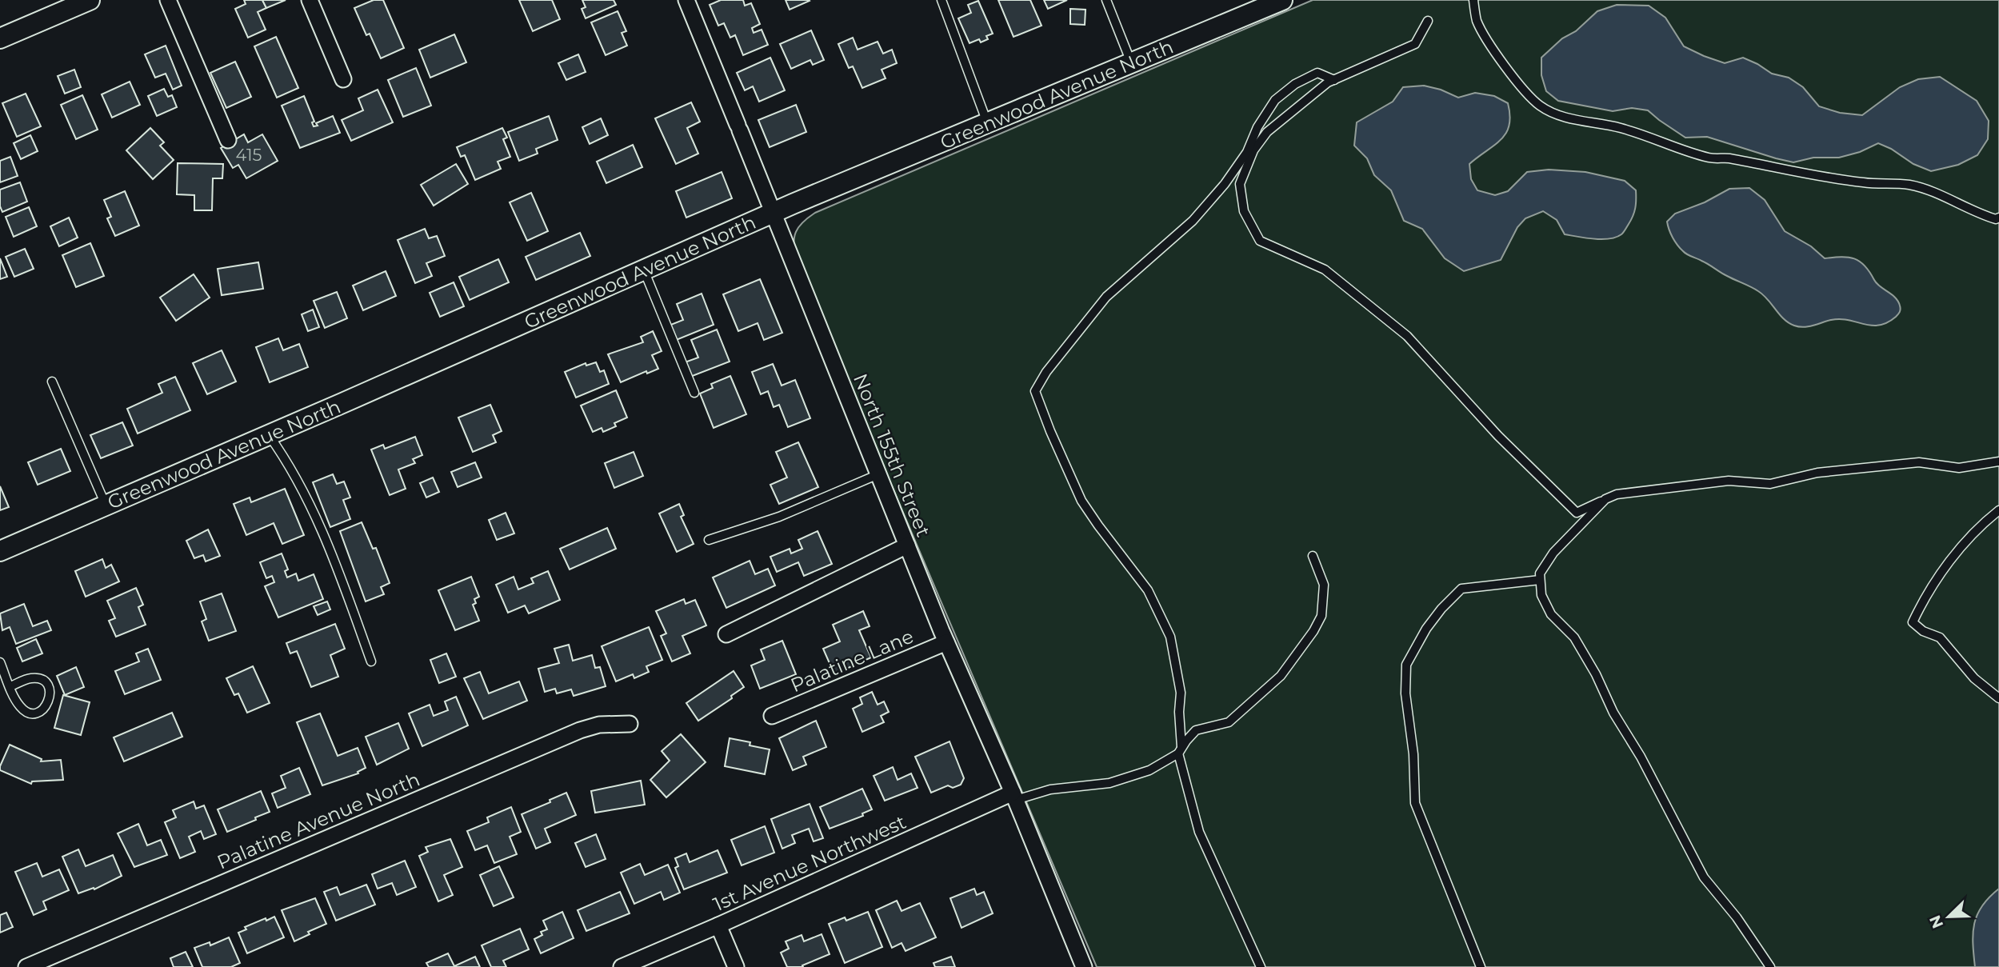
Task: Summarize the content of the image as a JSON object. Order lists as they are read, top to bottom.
{
  "streets": {
    "street": [
      "Greenwood Avenue North",
      "North 155th Street",
      "Palatine Lane",
      "Palatine Avenue North",
      "1st Avenue Northwest"
    ]
  },
  "crossings": [
    ["Greenwood Avenue North", "North 155th Street"],
    ["North 155th Street", "Palatine Lane"],
    ["North 155th Street", "1st Avenue Northwest"]
  ],
  "house_numbers": ["415"],
  "north": "bottom left"
}
